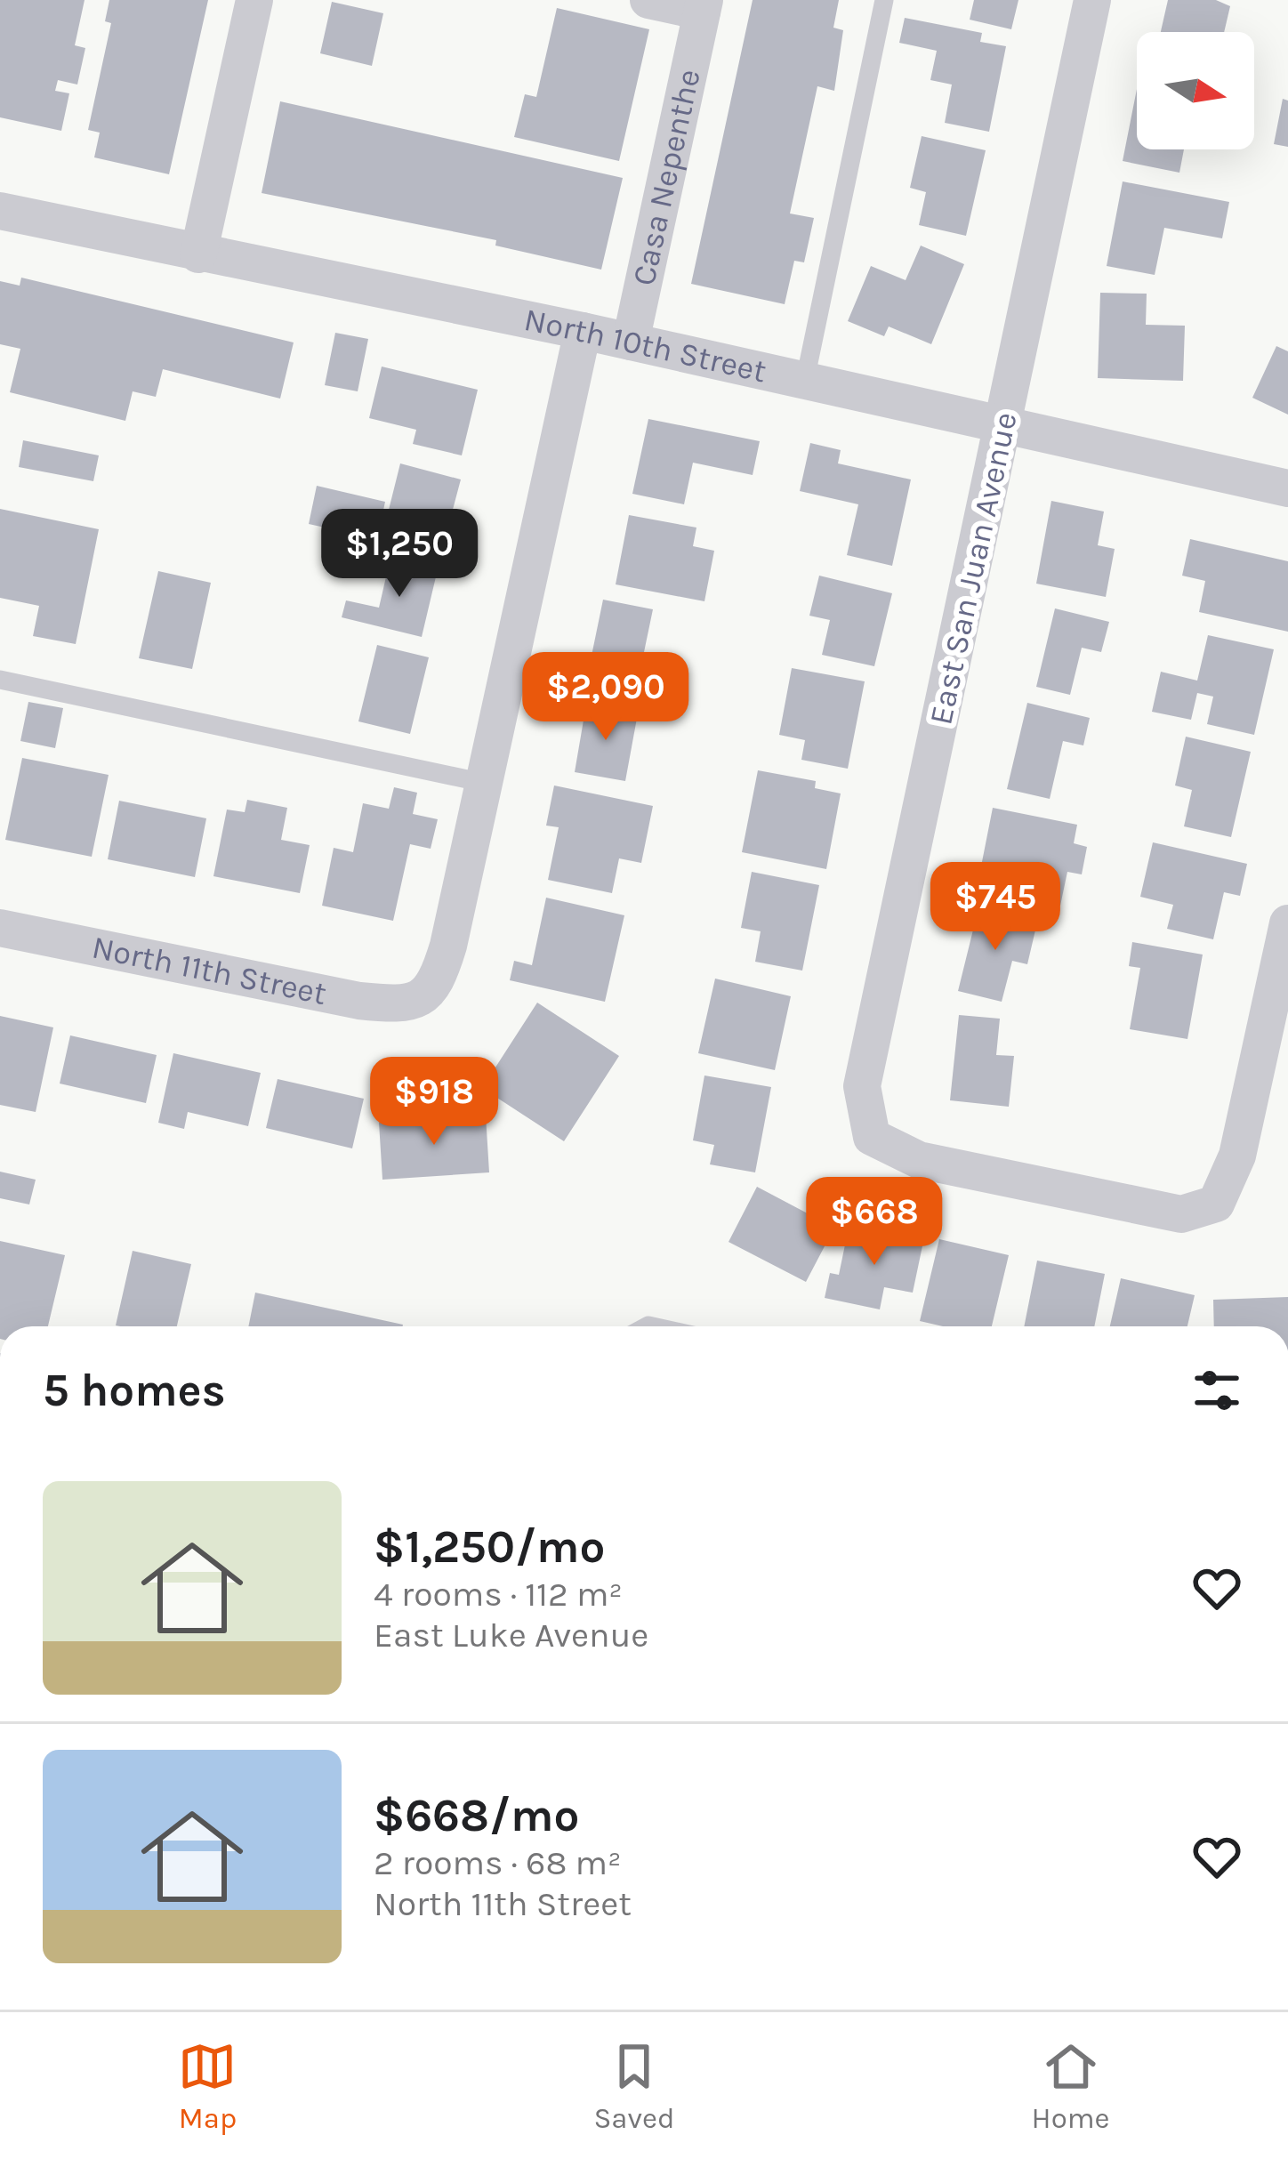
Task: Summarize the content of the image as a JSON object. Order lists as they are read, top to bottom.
{
  "streets": {
    "street": [
      "Casa Nepenthe",
      "North 10th Street",
      "East San Juan Avenue",
      "North 11th Street"
    ]
  },
  "crossings": [
    ["Casa Nepenthe", "North 10th Street"],
    ["North 10th Street", "East San Juan Avenue"]
  ],
  "north": "right",
  "page": {
    "price": [
      "$1,250",
      "$2,090",
      "$745",
      "$918",
      "$668"
    ],
    "heading": "5 homes",
    "list": [
      {
        "name": "$1,250/mo",
        "note": "4 rooms · 112 m² · East Luke Avenue"
      },
      {
        "name": "$668/mo",
        "note": "2 rooms · 68 m² · North 11th Street"
      }
    ],
    "tabs": ["Map", "Saved", "Home"]
  }
}
